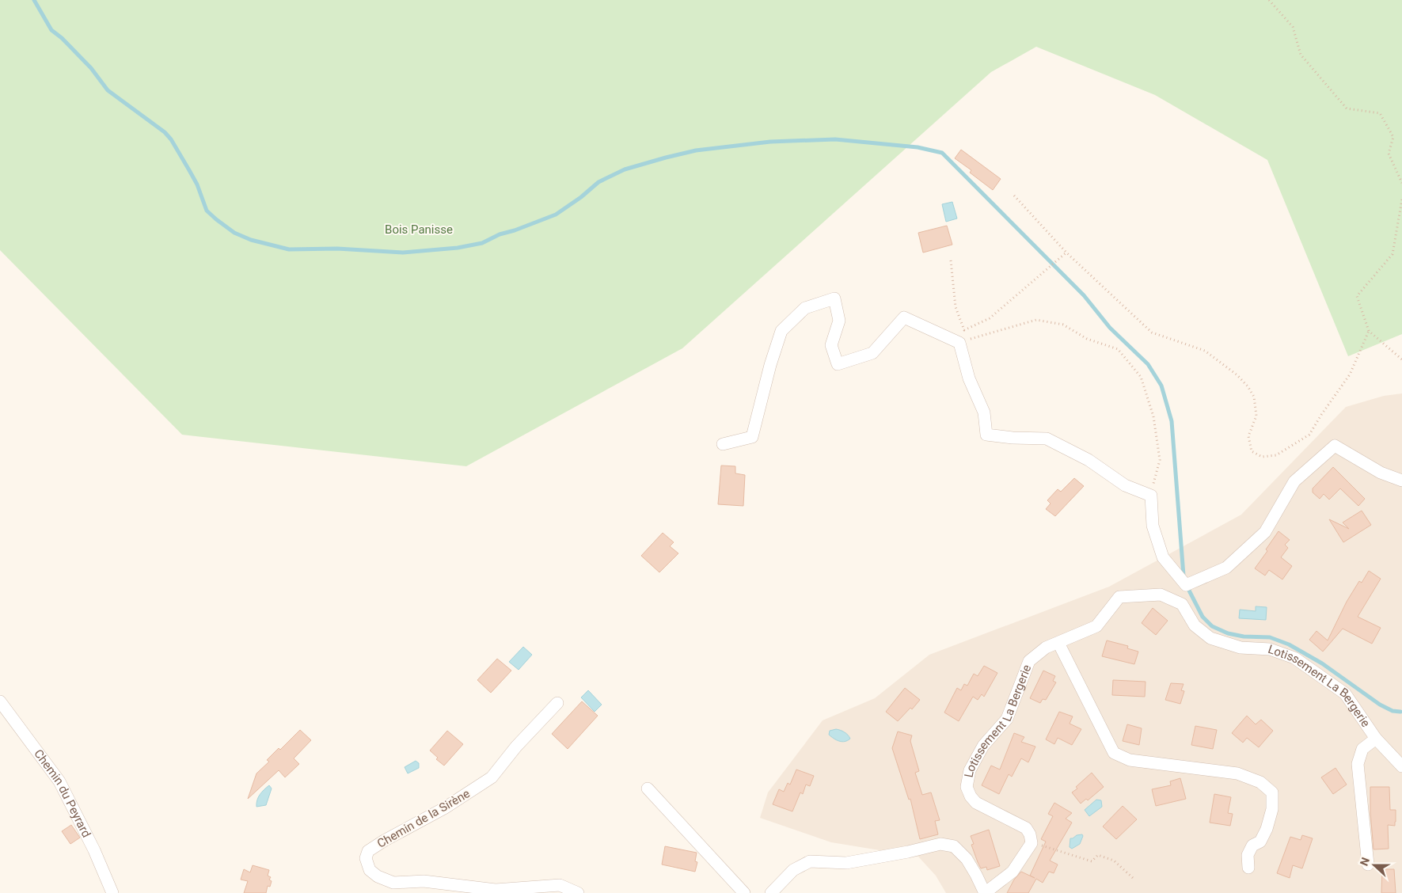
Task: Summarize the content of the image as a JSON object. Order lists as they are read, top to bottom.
{
  "streets": {
    "street": ["Lotissement La Bergerie", "Chemin du Peyrard", "Chemin de la Sirène"]
  },
  "parks": ["Bois Panisse"],
  "north": "left"
}
